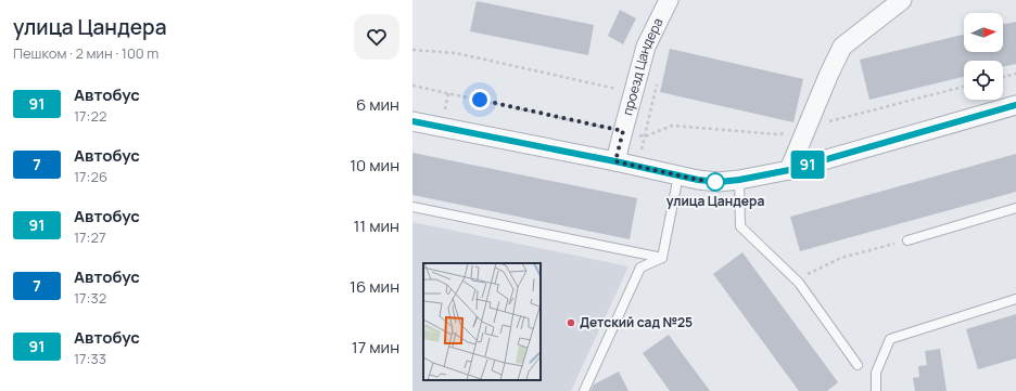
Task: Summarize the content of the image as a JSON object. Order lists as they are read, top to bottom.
{
  "streets": {
    "street": ["проезд Цандера"]
  },
  "places": ["улица Цандера", "Детский сад №25"],
  "lines": ["bus line 91"],
  "north": "right",
  "page": {
    "heading": ["улица Цандера", "Пешком · 2 мин · 100 m"],
    "on_map": "91",
    "list": [
      {
        "mark": "91",
        "name": "Автобус",
        "note": "17:22",
        "value": "6 мин"
      },
      {
        "mark": "7",
        "name": "Автобус",
        "note": "17:26",
        "value": "10 мин"
      },
      {
        "mark": "91",
        "name": "Автобус",
        "note": "17:27",
        "value": "11 мин"
      },
      {
        "mark": "7",
        "name": "Автобус",
        "note": "17:32",
        "value": "16 мин"
      },
      {
        "mark": "91",
        "name": "Автобус",
        "note": "17:33",
        "value": "17 мин"
      }
    ]
  }
}
